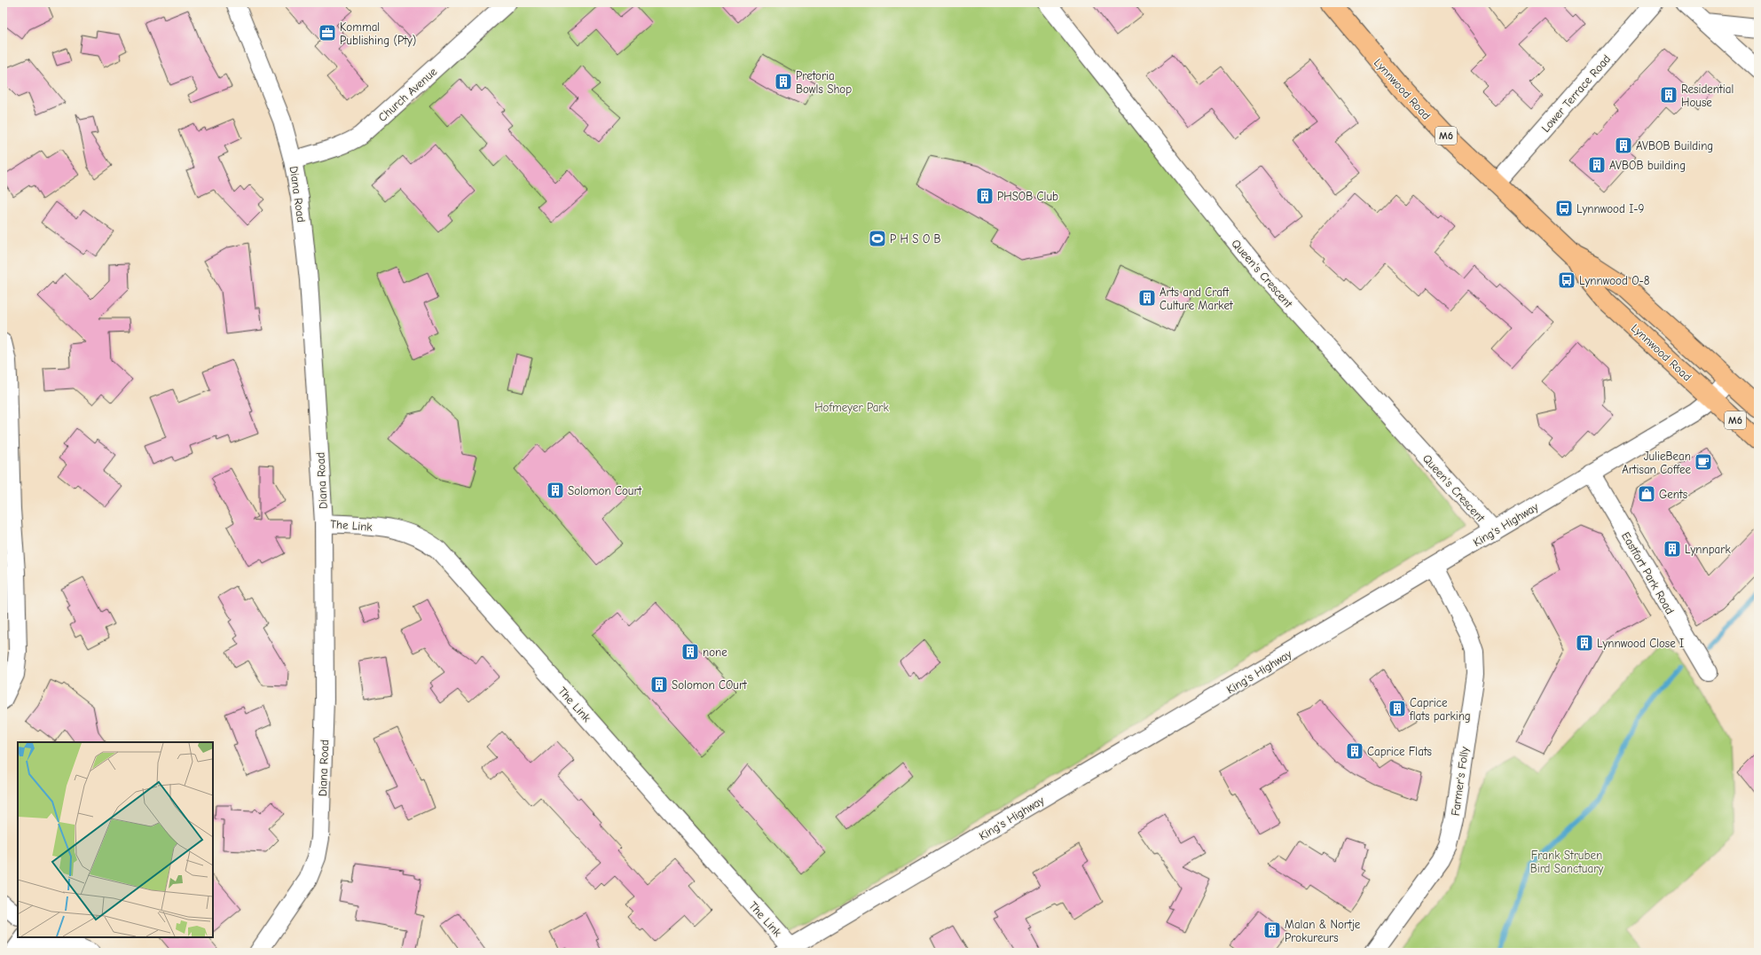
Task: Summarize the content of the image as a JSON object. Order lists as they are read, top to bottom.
{
  "streets": {
    "main road": ["Lynnwood Road", "M6"],
    "street": [
      "Lower Terrace Road",
      "Church Avenue",
      "Diana Road",
      "Queen's Crescent",
      "King's Highway",
      "The Link",
      "Eastfort Park Road",
      "Farmer's Folly"
    ]
  },
  "crossings": [
    ["Lynnwood Road", "Lower Terrace Road"],
    ["Lynnwood Road", "King's Highway"],
    ["Church Avenue", "Diana Road"],
    ["Diana Road", "The Link"],
    ["Queen's Crescent", "King's Highway"],
    ["King's Highway", "The Link"],
    ["King's Highway", "Eastfort Park Road"],
    ["King's Highway", "Farmer's Folly"]
  ],
  "parks": ["Hofmeyer Park", "Frank Struben Bird Sanctuary"],
  "places": {
    "office": ["Kommal Publishing (Pty)"],
    "building": [
      "Pretoria Bowls Shop",
      "Residential House",
      "AVBOB Building",
      "AVBOB building",
      "PHSOB Club",
      "Arts and Craft Culture Market",
      "Solomon Court",
      "Lynnpark",
      "Lynnwood Close I",
      "none",
      "Solomon COurt",
      "Caprice flats parking",
      "Caprice Flats",
      "Malan & Nortje Prokureurs"
    ],
    "bus stop": ["Lynnwood I-9", "Lynnwood O-8"],
    "sports": ["P H S O B"],
    "cafe": ["JulieBean Artisan Coffee"],
    "shop": ["Gents"]
  }
}
